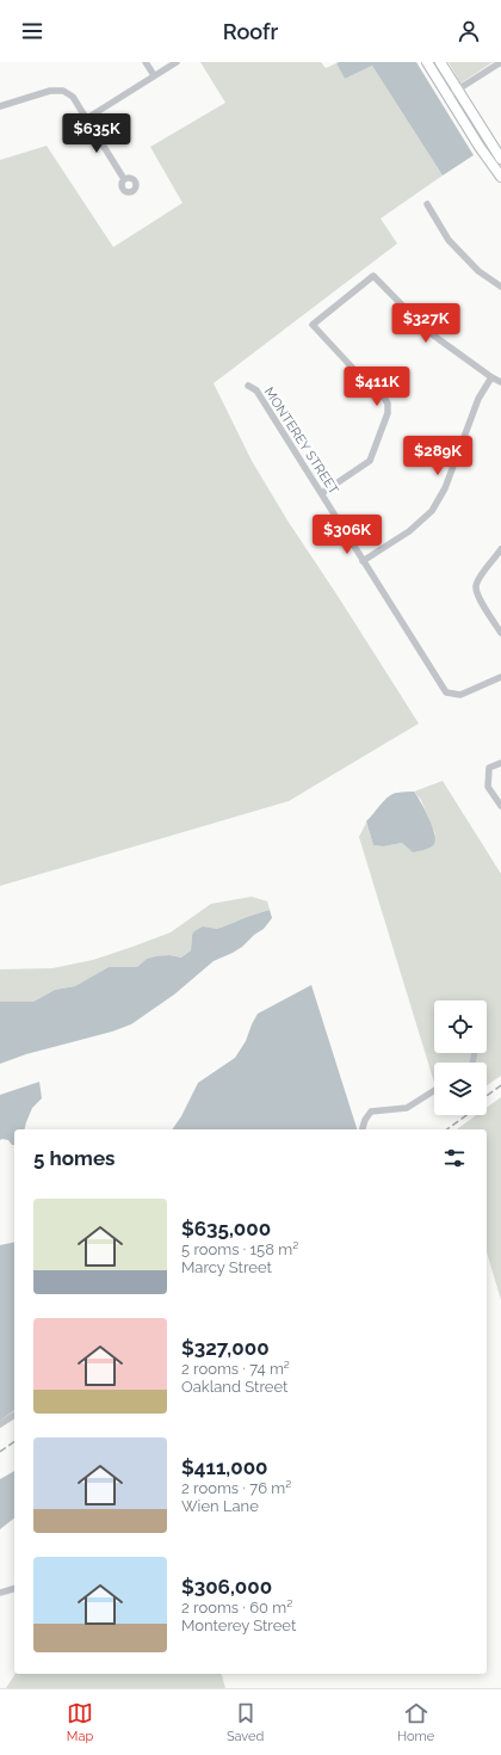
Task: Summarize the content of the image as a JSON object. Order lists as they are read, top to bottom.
{
  "streets": {
    "street": ["MONTEREY STREET"]
  },
  "page": {
    "header": "Roofr",
    "price": [
      "$635K",
      "$327K",
      "$411K",
      "$289K",
      "$306K"
    ],
    "heading": "5 homes",
    "list": [
      {
        "name": "$635,000",
        "note": "5 rooms · 158 m² · Marcy Street"
      },
      {
        "name": "$327,000",
        "note": "2 rooms · 74 m² · Oakland Street"
      },
      {
        "name": "$411,000",
        "note": "2 rooms · 76 m² · Wien Lane"
      },
      {
        "name": "$306,000",
        "note": "2 rooms · 60 m² · Monterey Street"
      }
    ],
    "tabs": ["Map", "Saved", "Home"]
  }
}
